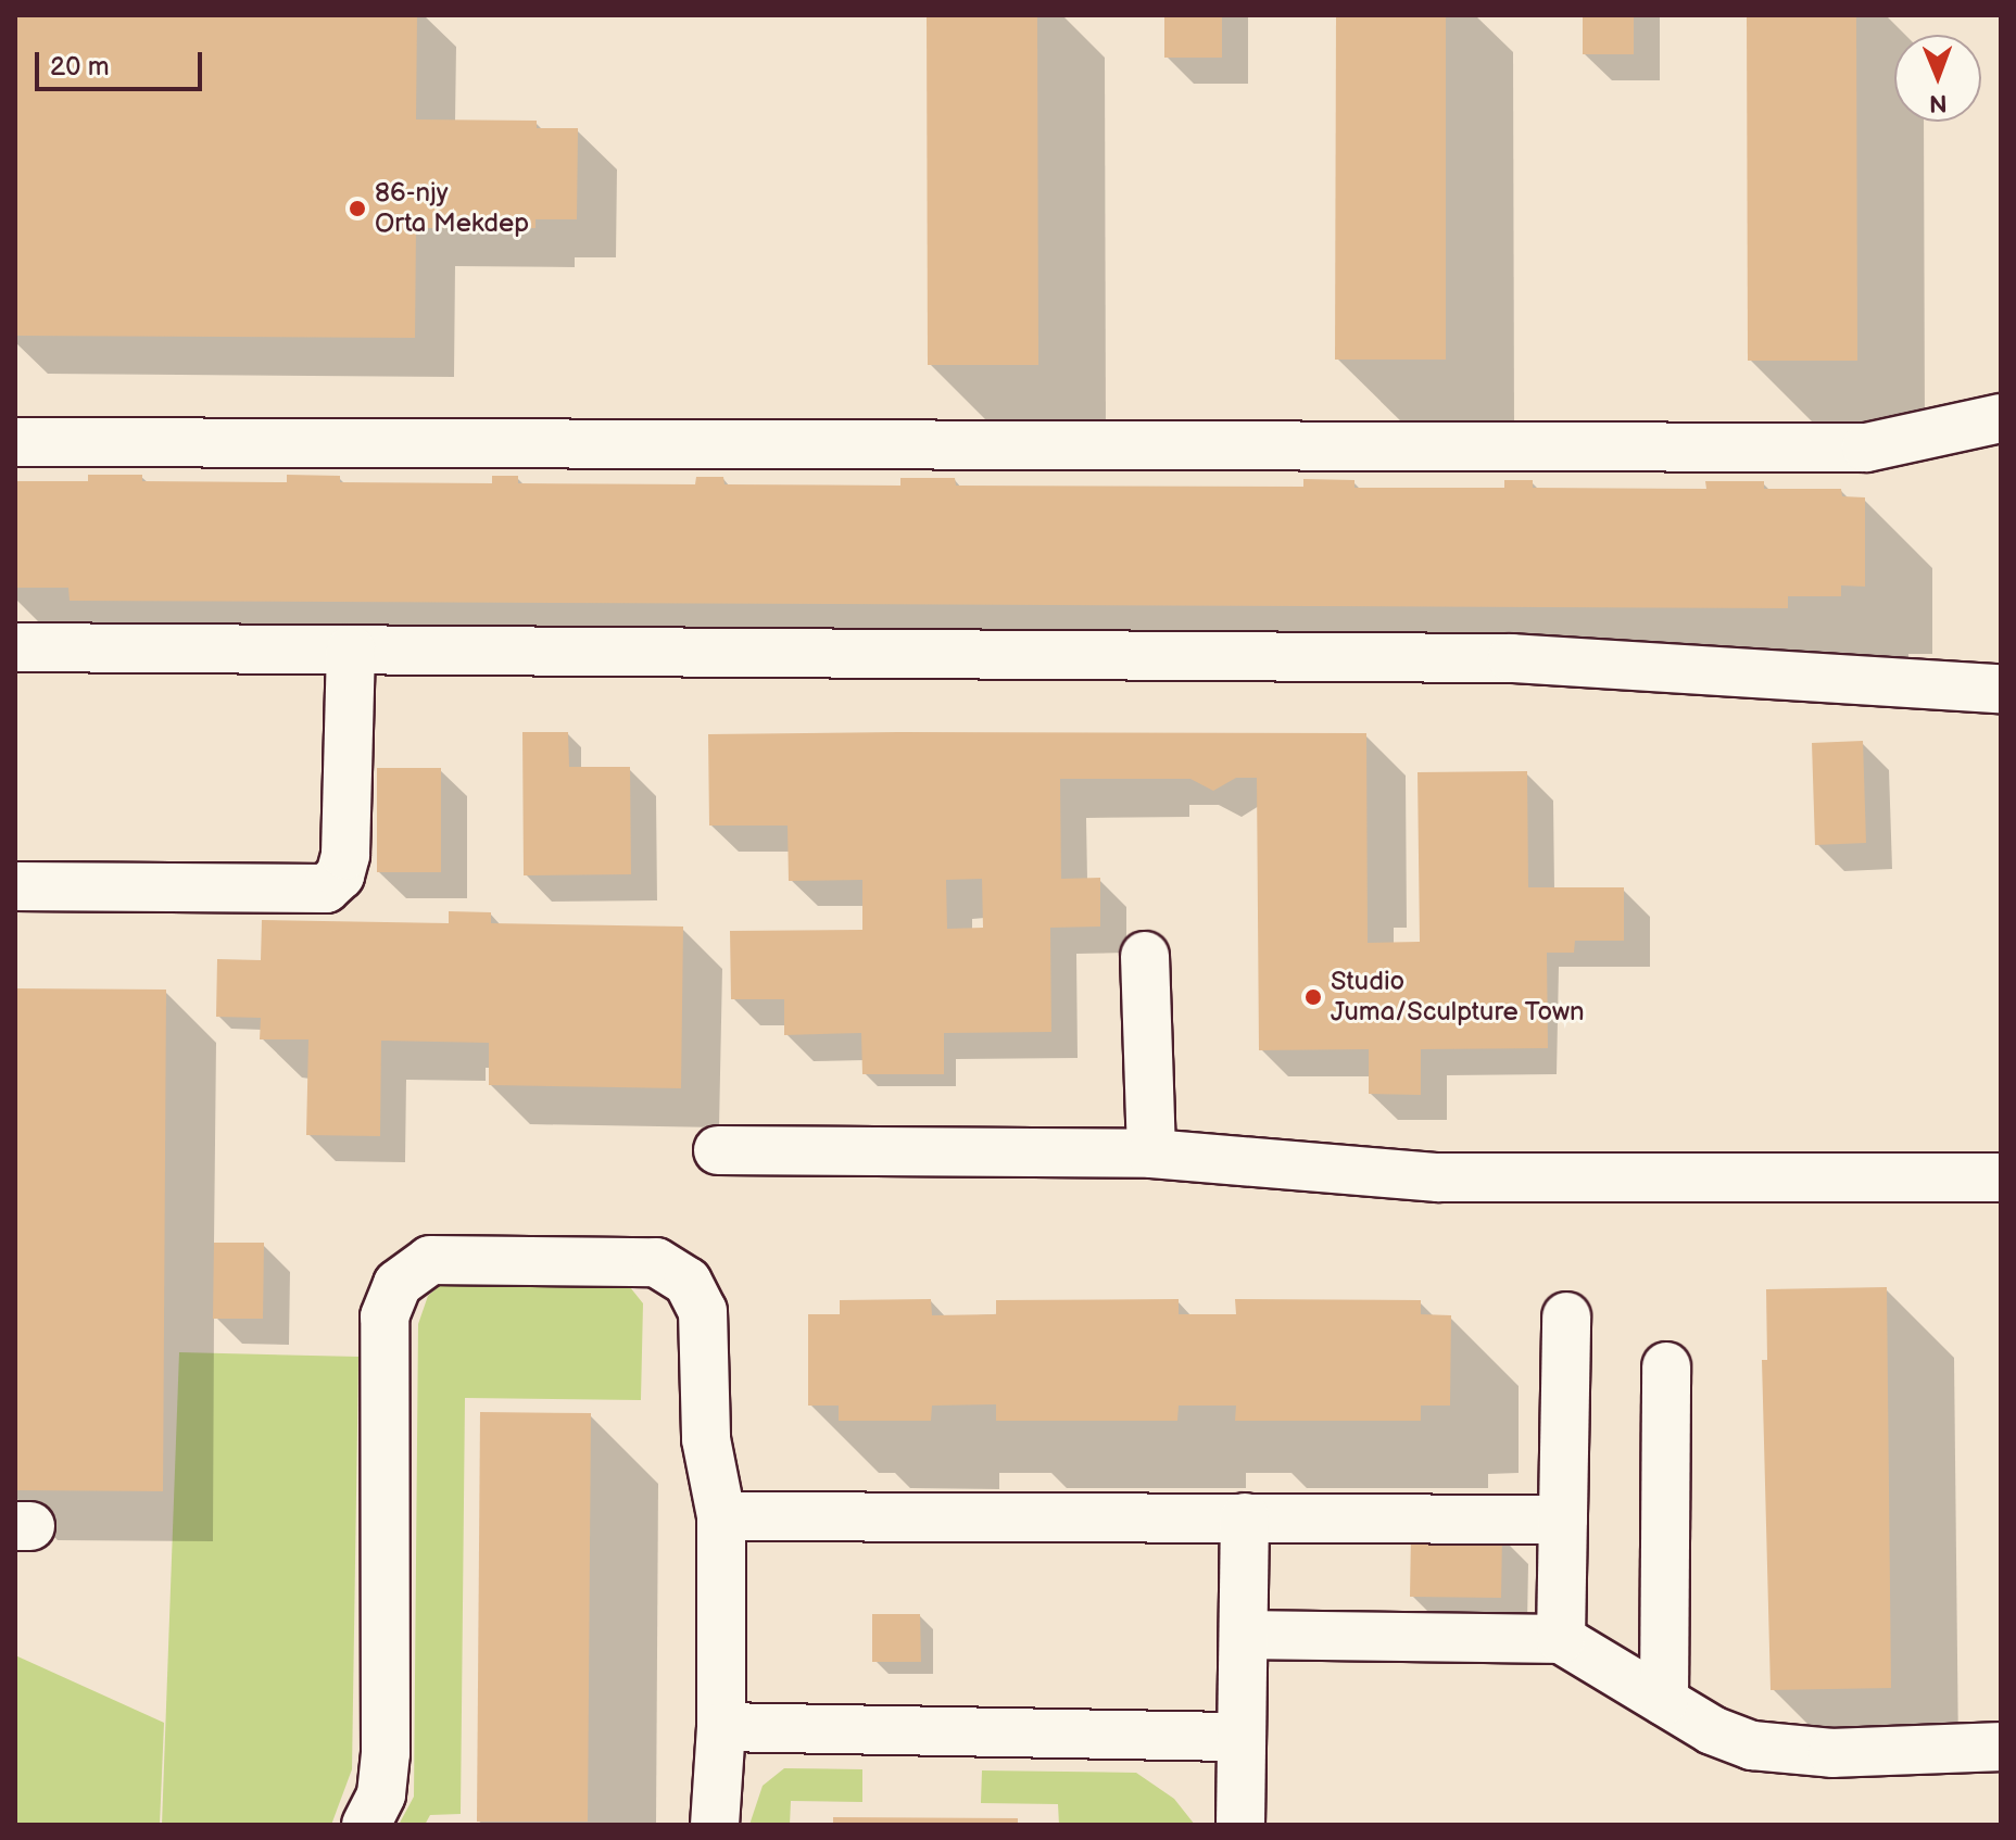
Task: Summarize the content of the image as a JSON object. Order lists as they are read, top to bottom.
{
  "places": ["86-njy Orta Mekdep", "Studio Juma/Sculpture Town"],
  "scale_bar": "20 m",
  "north": "bottom"
}
